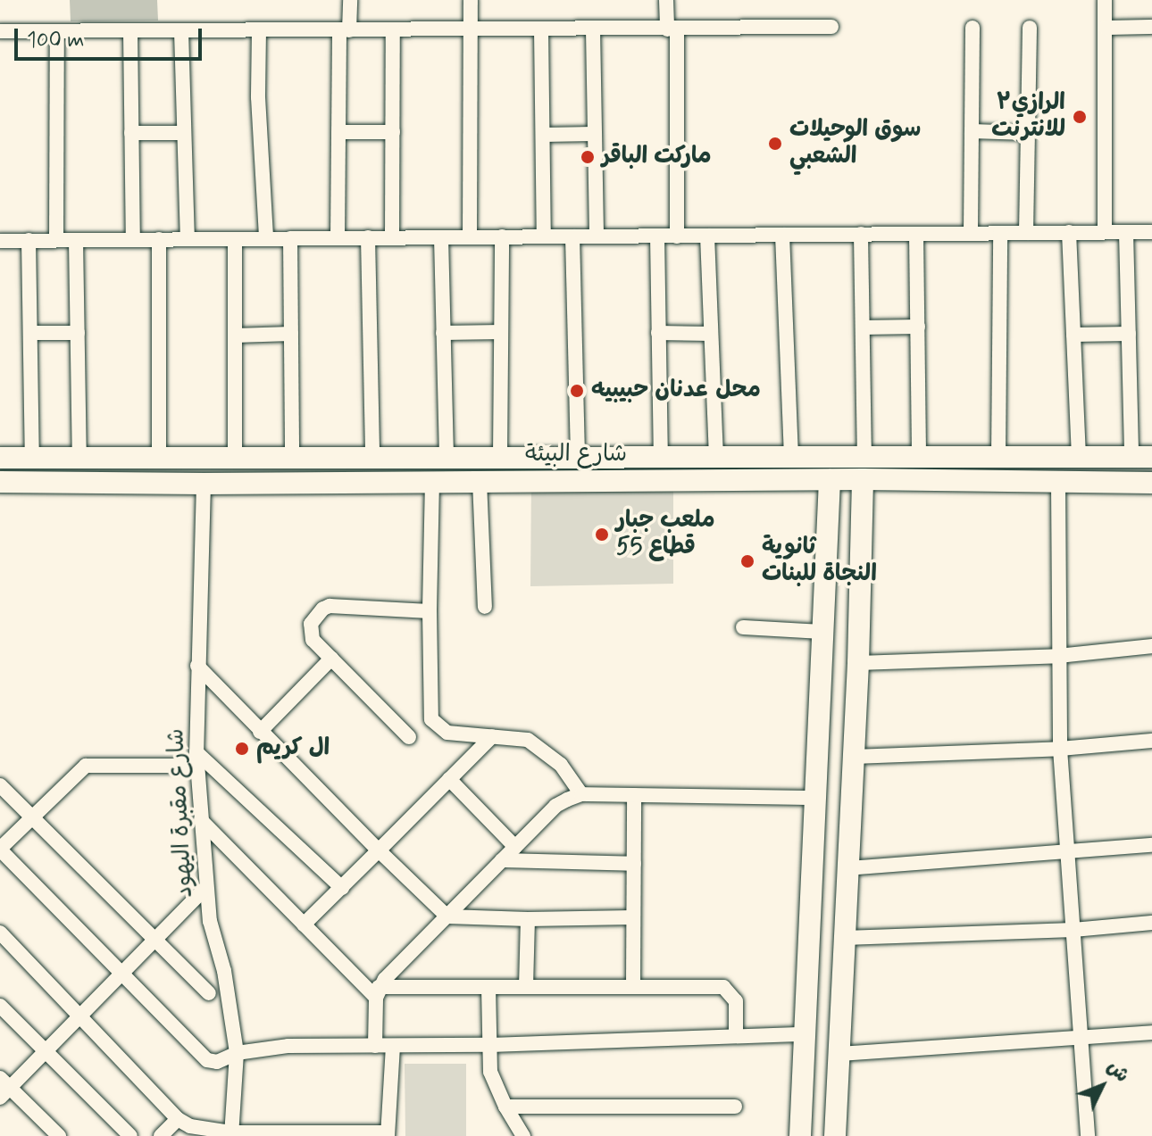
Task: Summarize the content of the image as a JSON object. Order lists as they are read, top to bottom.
{
  "streets": {
    "street": ["شارع البيئة", "شارع مقبرة اليهود"]
  },
  "crossings": [
    ["شارع البيئة", "شارع مقبرة اليهود"]
  ],
  "places": [
    "الرازي٣ للانترنت",
    "سوق الوحيلات الشعبي",
    "ماركت الباقر",
    "محل عدنان حبيبيه",
    "ملعب جبار قطاع 55",
    "ثانوية النجاة للبنات",
    "ال كريم"
  ],
  "scale_bar": "100 m",
  "north": "top right"
}
